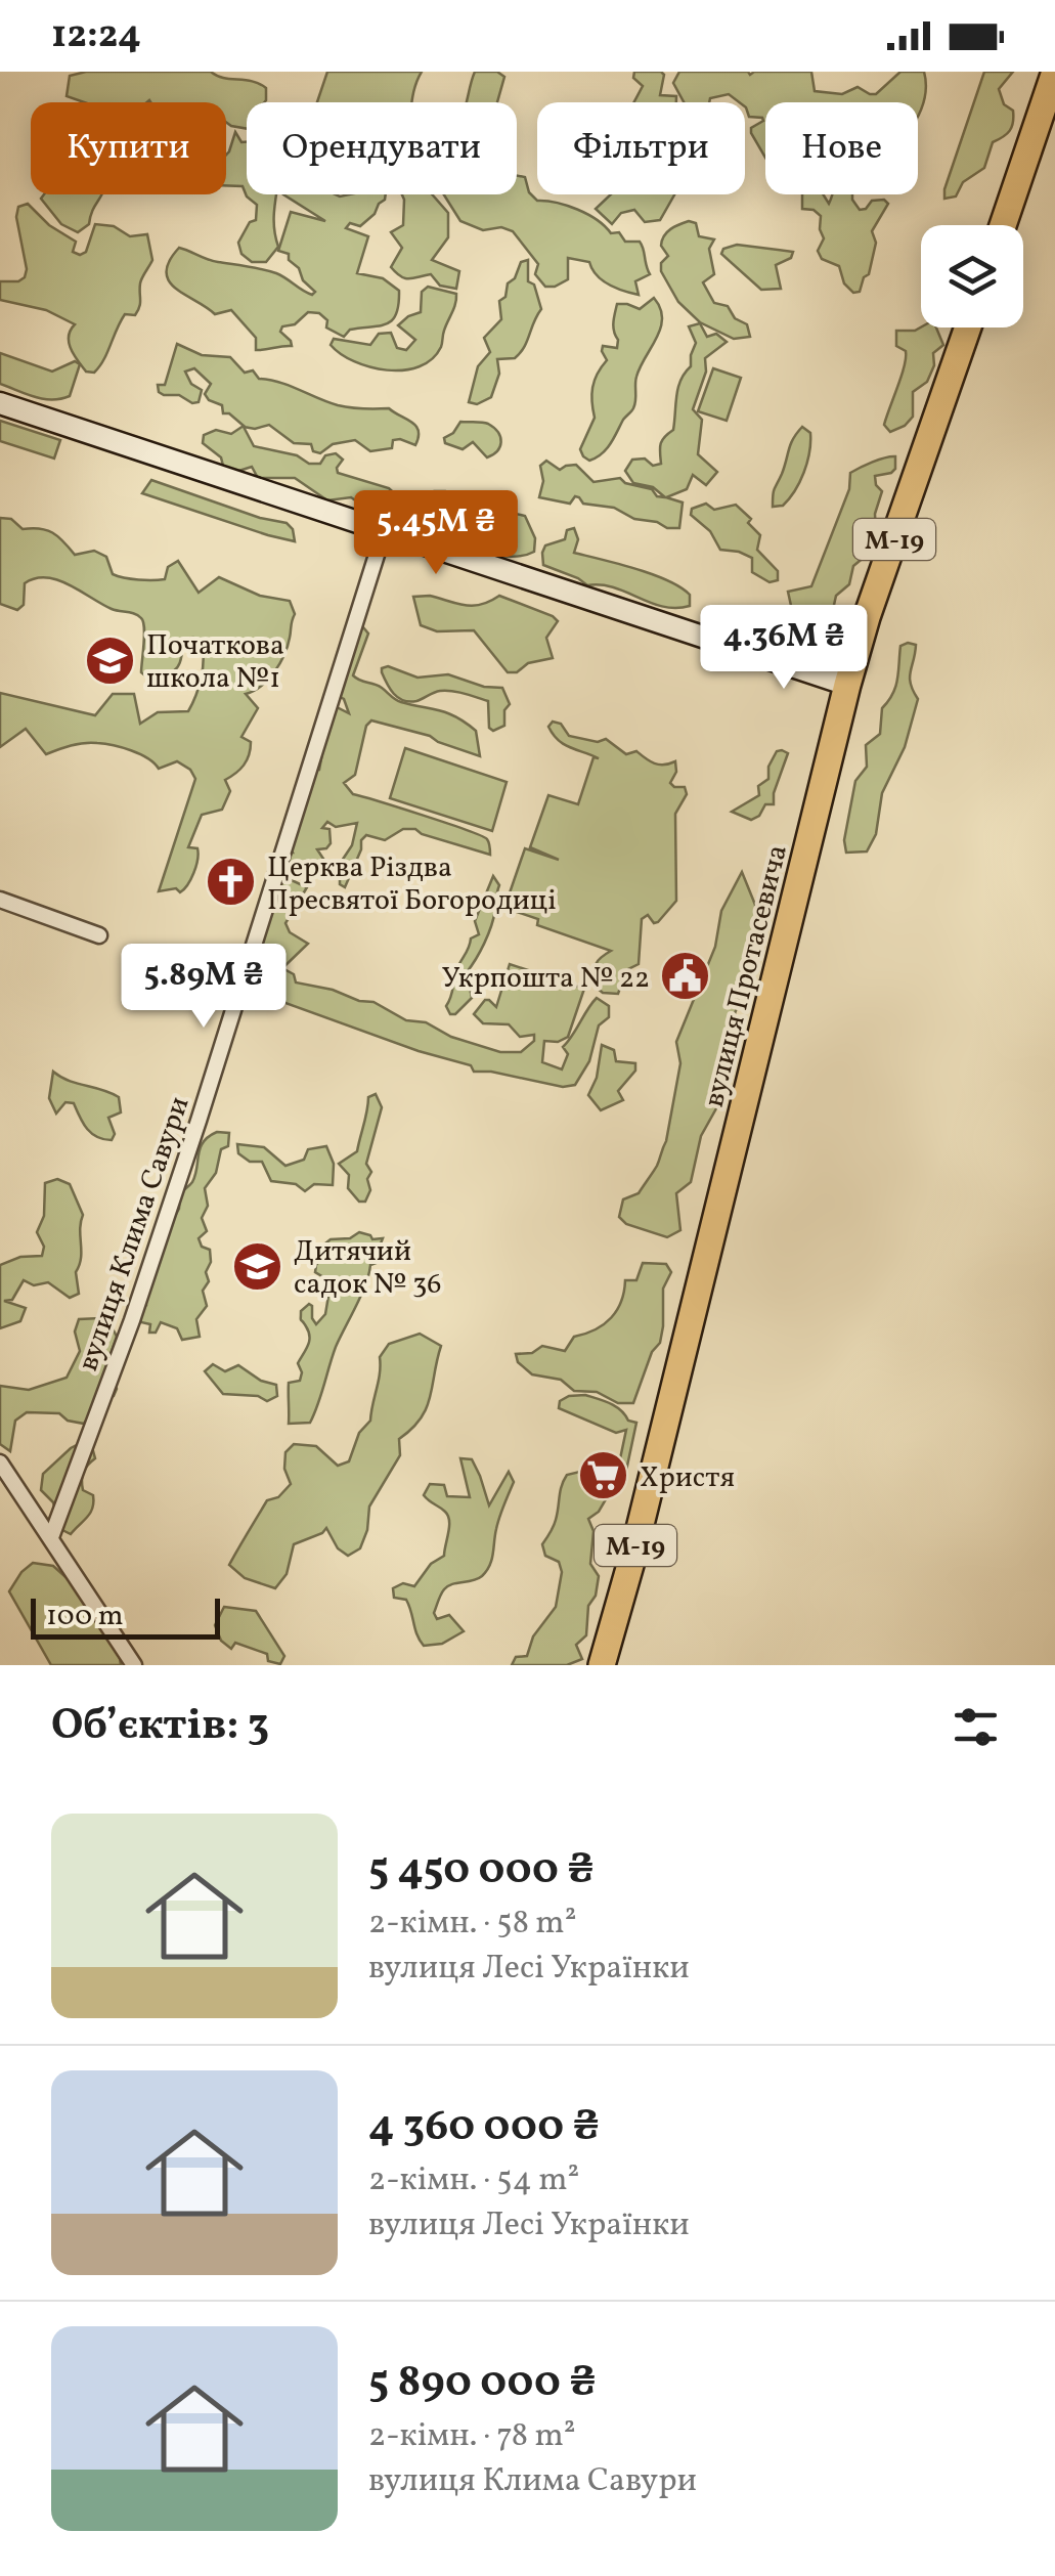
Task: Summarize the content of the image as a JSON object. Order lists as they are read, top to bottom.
{
  "streets": {
    "highway": ["М-19", "вулиця Протасевича"],
    "street": ["вулиця Клима Савури"]
  },
  "places": {
    "school or university": ["Початкова школа №1", "Дитячий садок № 36"],
    "church": ["Церква Різдва Пресвятої Богородиці"],
    "public building": ["Укрпошта № 22"],
    "supermarket": ["Христя"]
  },
  "scale_bar": "100 m",
  "page": {
    "status": "12:24",
    "chip": [
      "Купити",
      "Орендувати",
      "Фільтри",
      "Нове"
    ],
    "price": ["5.45M ₴", "4.36M ₴", "5.89M ₴"],
    "scale": "100 m",
    "heading": "Об’єктів: 3",
    "list": [
      {
        "name": "5 450 000 ₴",
        "note": "2-кімн. · 58 m² · вулиця Лесі Українки"
      },
      {
        "name": "4 360 000 ₴",
        "note": "2-кімн. · 54 m² · вулиця Лесі Українки"
      },
      {
        "name": "5 890 000 ₴",
        "note": "2-кімн. · 78 m² · вулиця Клима Савури"
      }
    ]
  }
}
